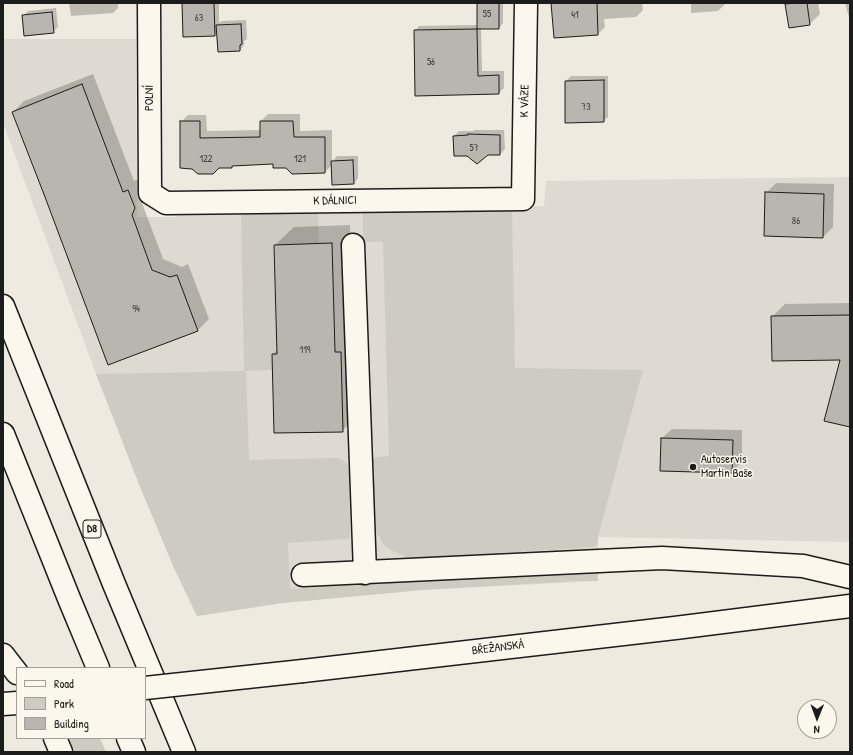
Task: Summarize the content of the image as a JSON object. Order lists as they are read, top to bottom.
{
  "streets": {
    "main road": [
      "POLNÍ",
      "K VÁZE",
      "K DÁLNICI",
      "D8",
      "BŘEŽANSKÁ"
    ]
  },
  "crossings": [
    ["POLNÍ", "K DÁLNICI"],
    ["K VÁZE", "K DÁLNICI"]
  ],
  "places": ["Autoservis Martin Baše"],
  "house_numbers": [
    "55",
    "41",
    "63",
    "56",
    "73",
    "57",
    "122",
    "121",
    "86",
    "94",
    "119"
  ],
  "legend": ["Road", "Park", "Building"],
  "north": "bottom"
}
